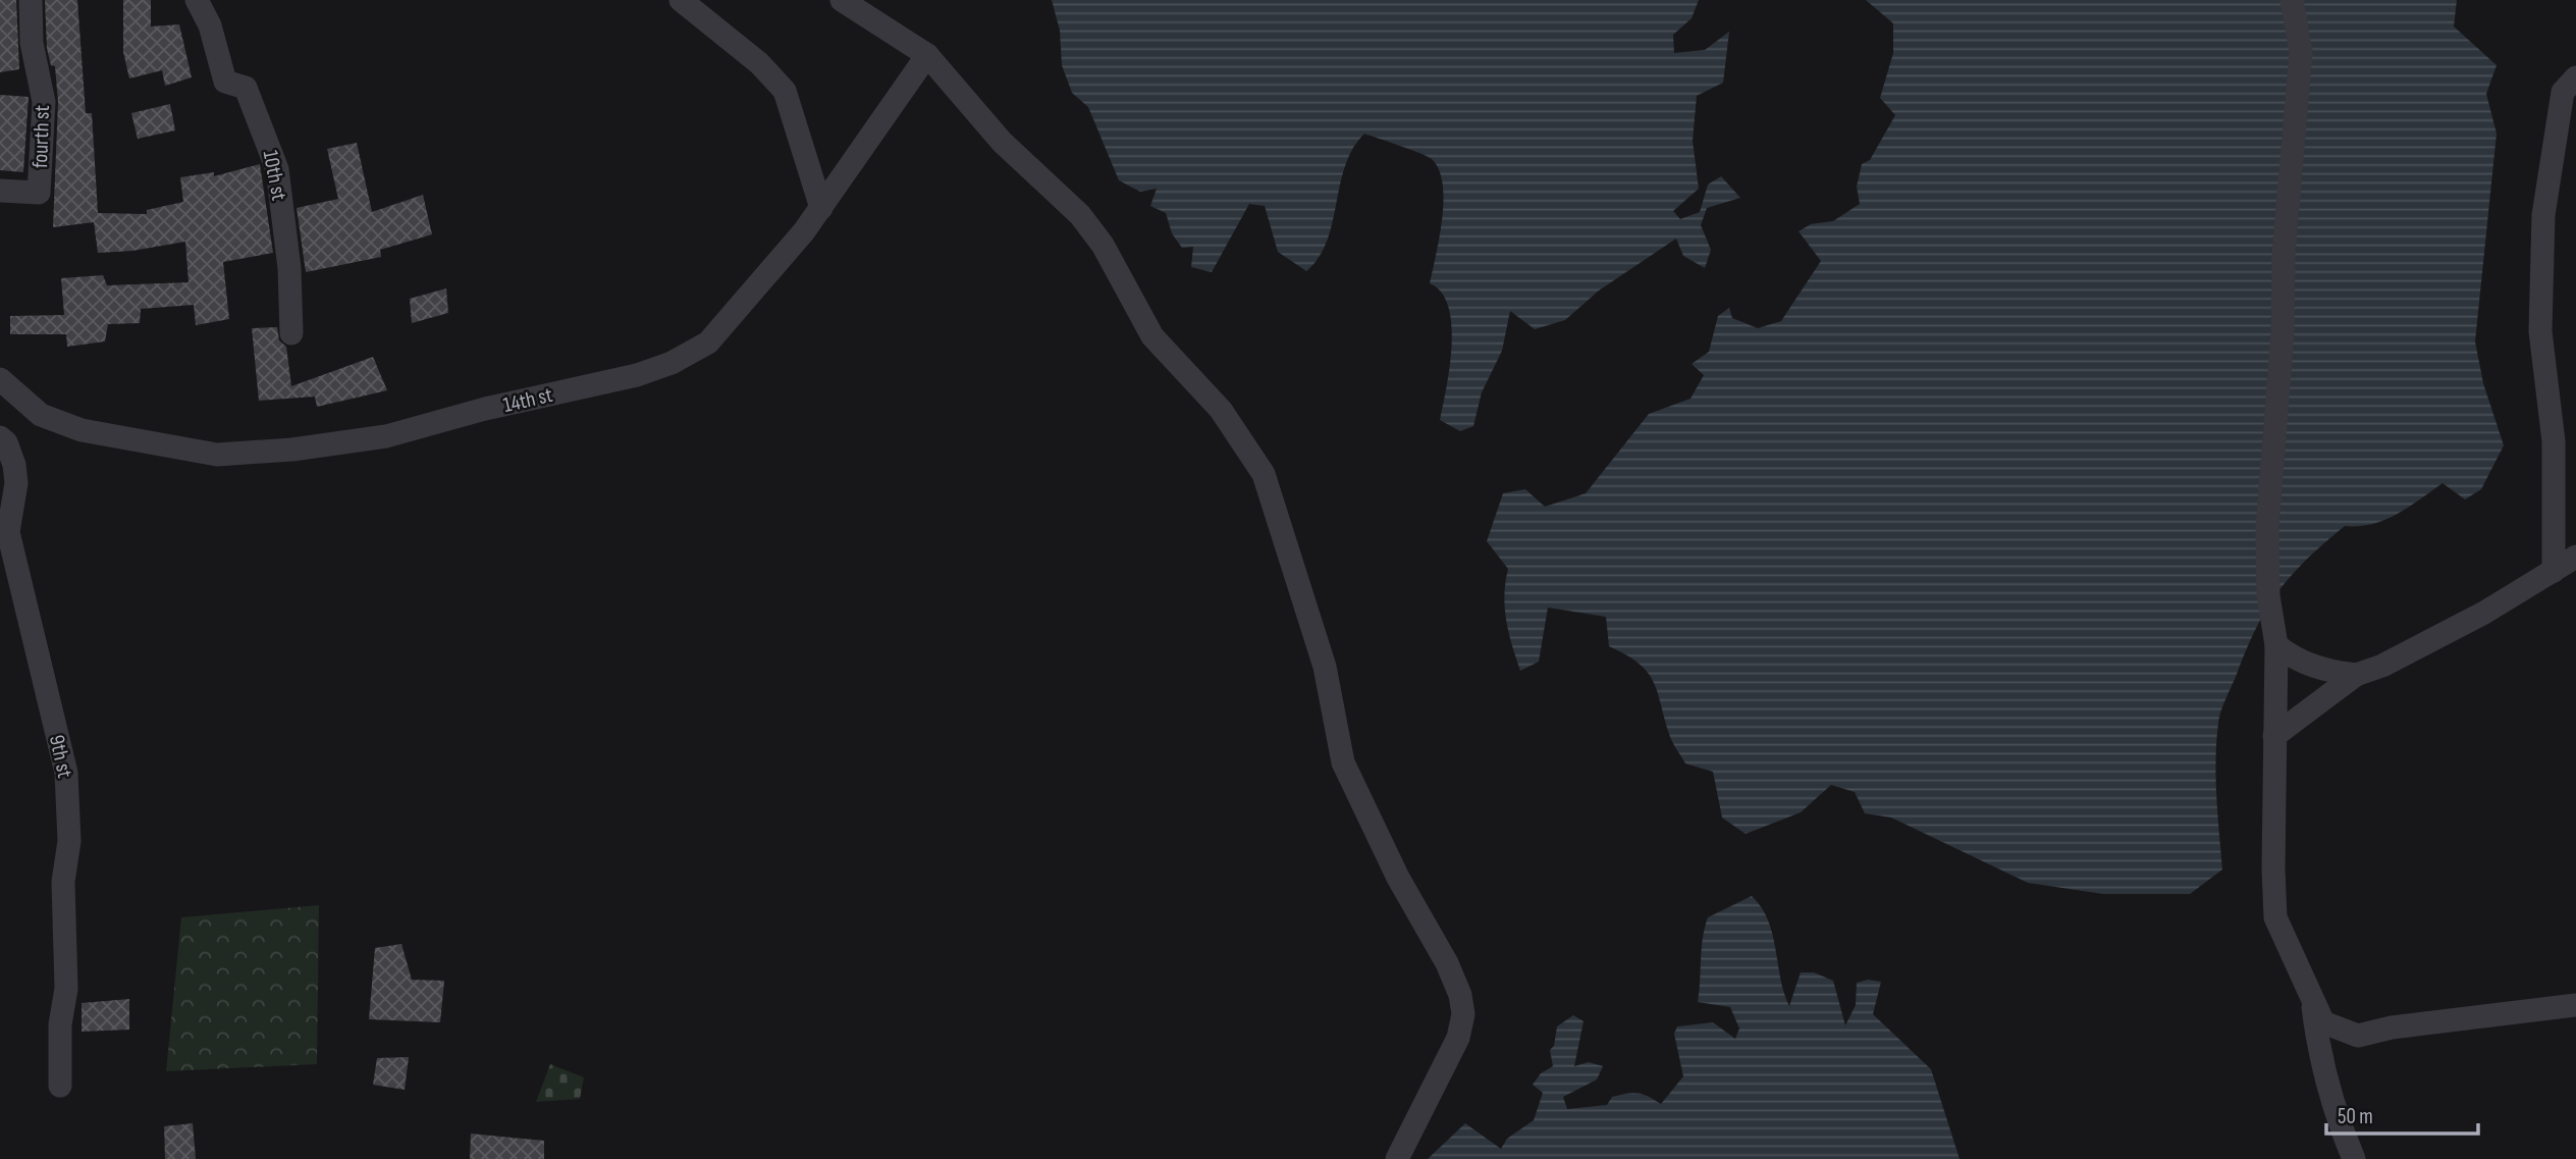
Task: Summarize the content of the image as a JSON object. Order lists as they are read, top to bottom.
{
  "streets": {
    "street": [
      "fourth st",
      "10th st",
      "14th st",
      "9th st"
    ]
  },
  "scale_bar": "50 m"
}
